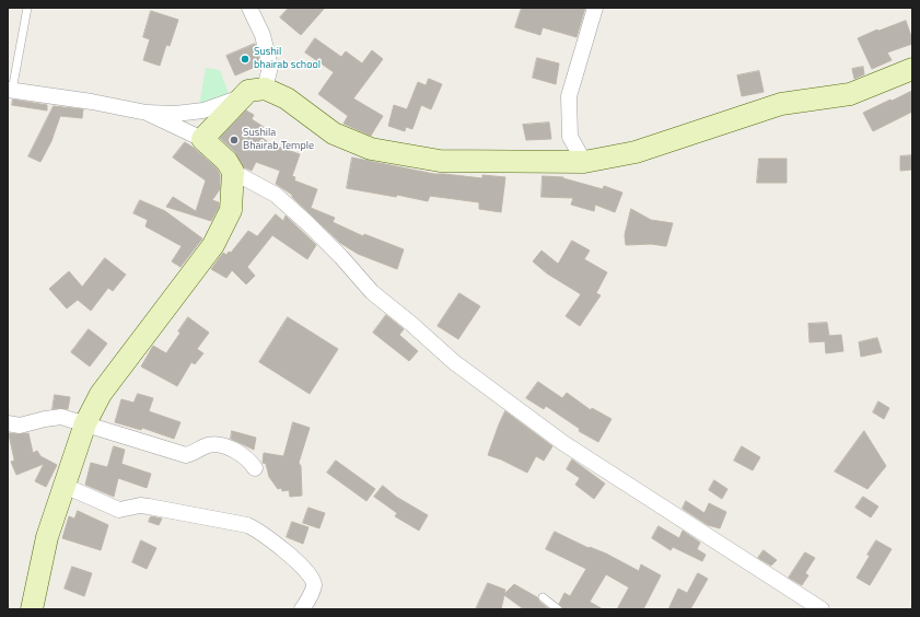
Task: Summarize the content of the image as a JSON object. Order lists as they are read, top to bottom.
{
  "places": ["Sushil bhairab school", "Sushila Bhairab Temple"]
}
